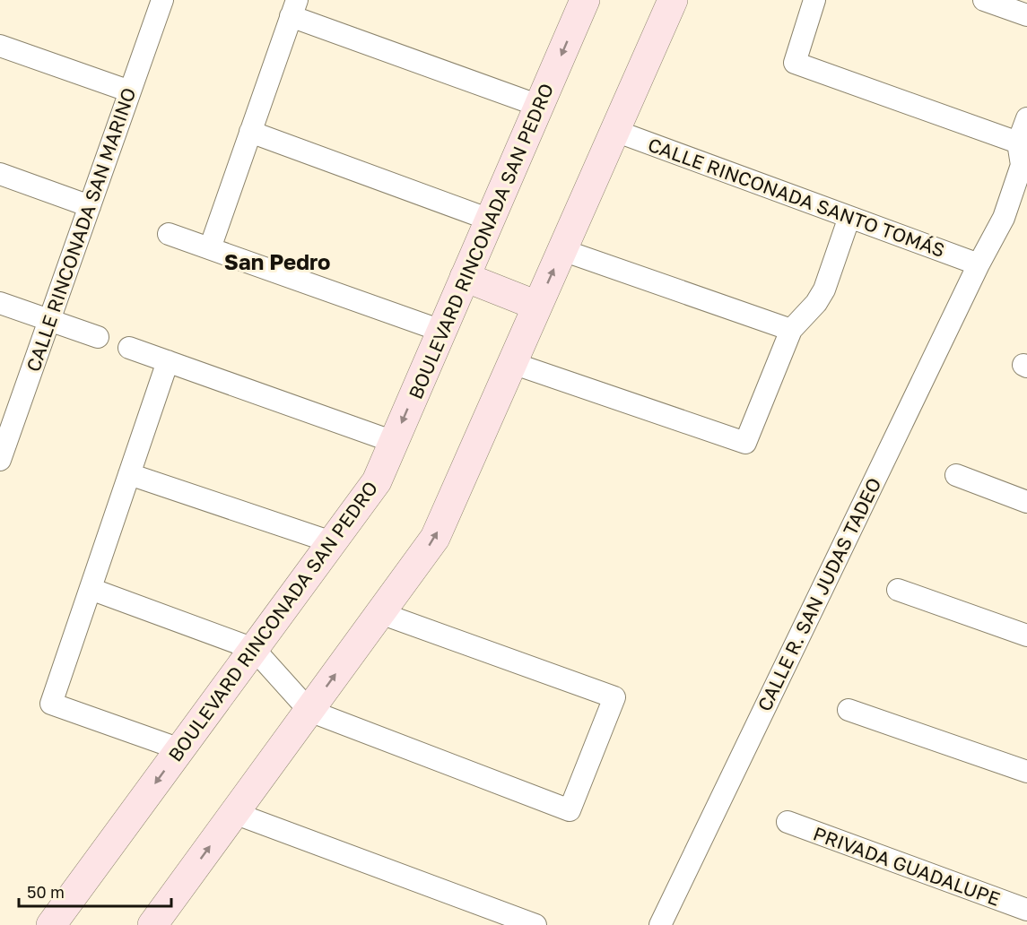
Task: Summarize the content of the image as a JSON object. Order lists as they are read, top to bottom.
{
  "streets": {
    "street": [
      "CALLE RINCONADA SANTO TOMÁS",
      "CALLE RINCONADA SAN MARINO",
      "BOULEVARD RINCONADA SAN PEDRO",
      "CALLE R. SAN JUDAS TADEO",
      "PRIVADA GUADALUPE"
    ]
  },
  "crossings": [
    ["CALLE RINCONADA SANTO TOMÁS", "CALLE R. SAN JUDAS TADEO"]
  ],
  "districts": ["San Pedro"],
  "scale_bar": "50 m"
}
